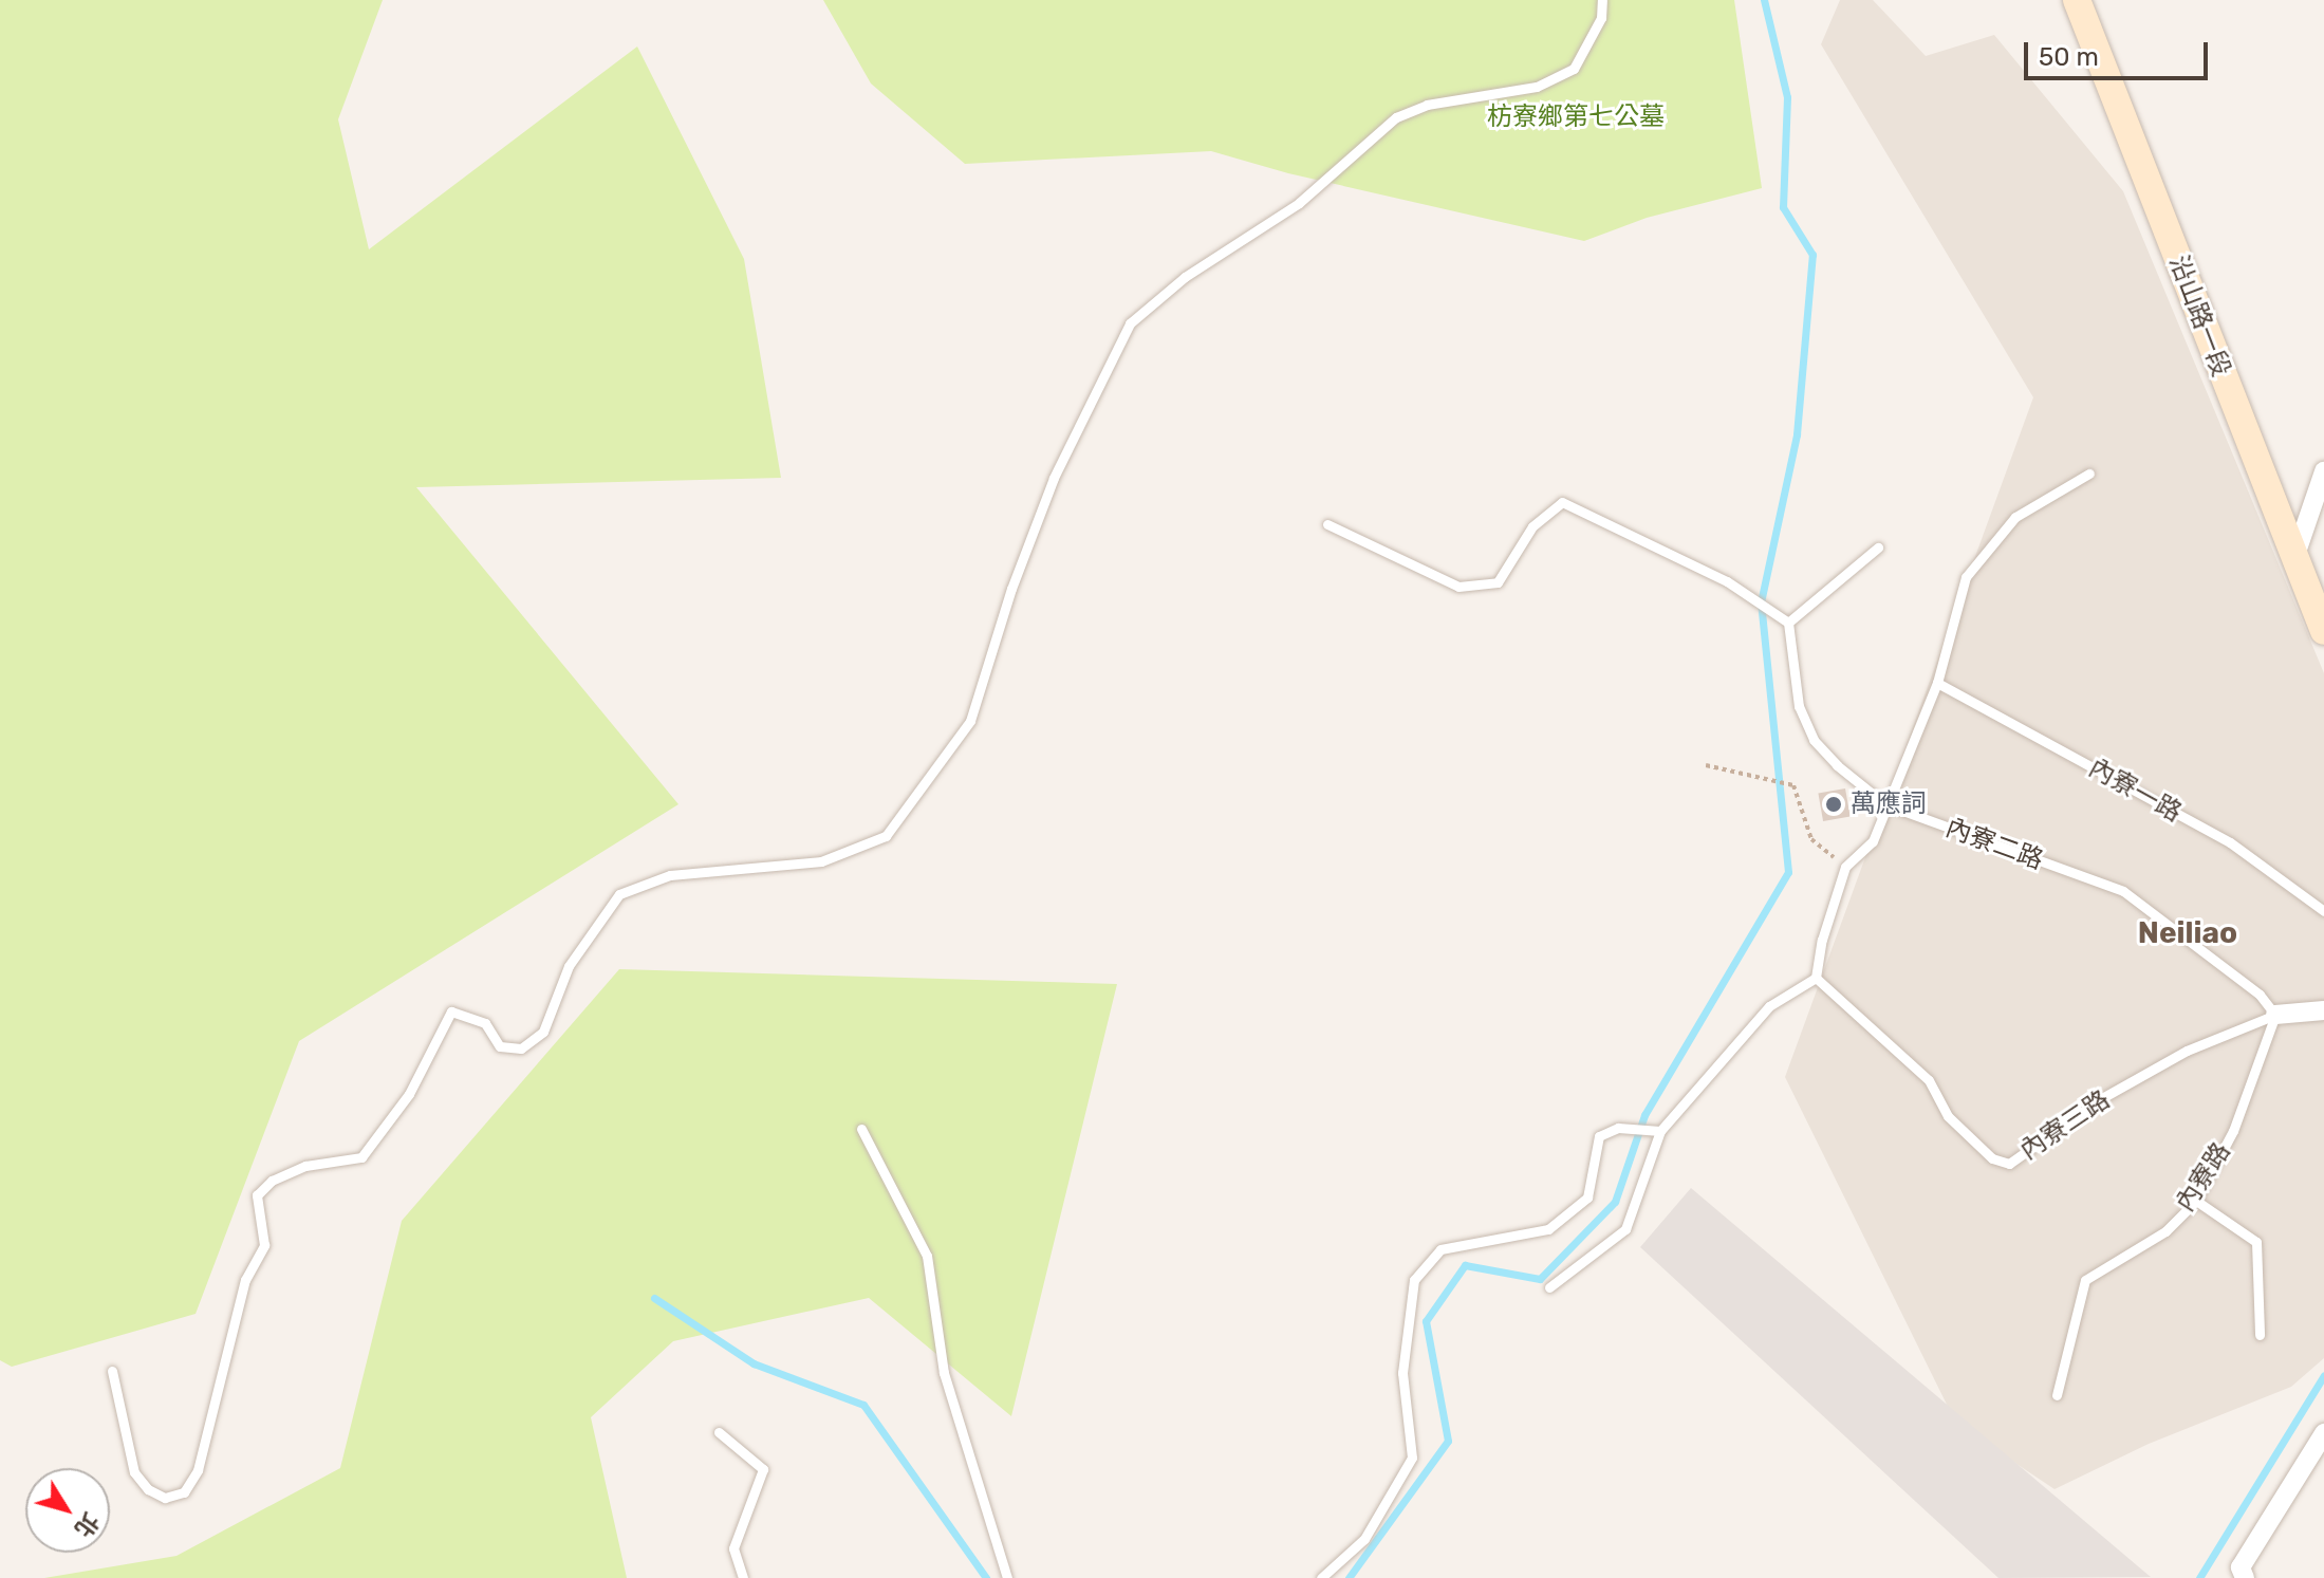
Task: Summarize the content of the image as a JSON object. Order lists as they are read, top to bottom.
{
  "streets": {
    "main road": ["沿山路一段"],
    "lane": [
      "內寮一路",
      "內寮二路",
      "內寮三路",
      "內寮路"
    ]
  },
  "crossings": [
    ["內寮二路", "內寮三路"],
    ["內寮二路", "內寮路"],
    ["內寮三路", "內寮路"]
  ],
  "districts": ["Neiliao"],
  "parks": ["枋寮鄉第七公墓"],
  "places": ["萬應詞"],
  "scale_bar": "50 m",
  "north": "bottom right"
}
